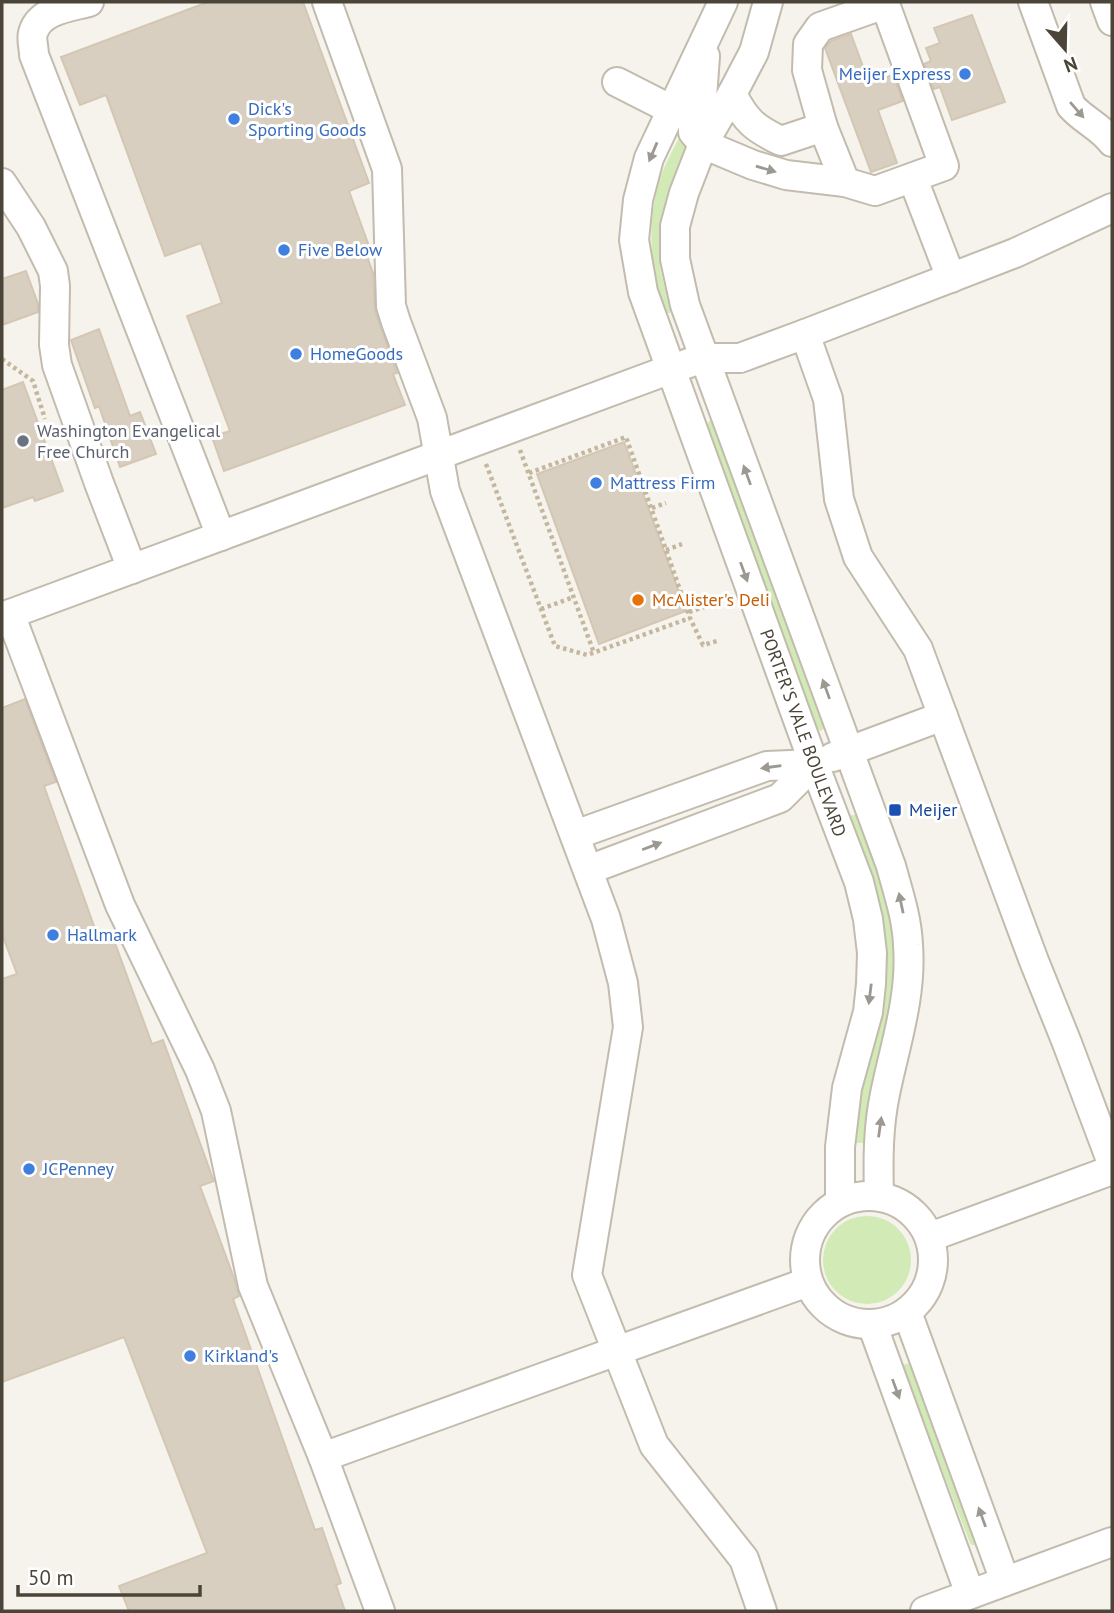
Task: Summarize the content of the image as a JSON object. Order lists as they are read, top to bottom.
{
  "streets": {
    "street": ["PORTER'S VALE BOULEVARD"]
  },
  "places": {
    "other": [
      "Meijer Express",
      "Dick's Sporting Goods",
      "Five Below",
      "HomeGoods",
      "Washington Evangelical Free Church",
      "Mattress Firm",
      "McAlister's Deli",
      "Hallmark",
      "JCPenney",
      "Kirkland's"
    ],
    "transit": ["Meijer"]
  },
  "scale_bar": "50 m",
  "north": "bottom"
}
